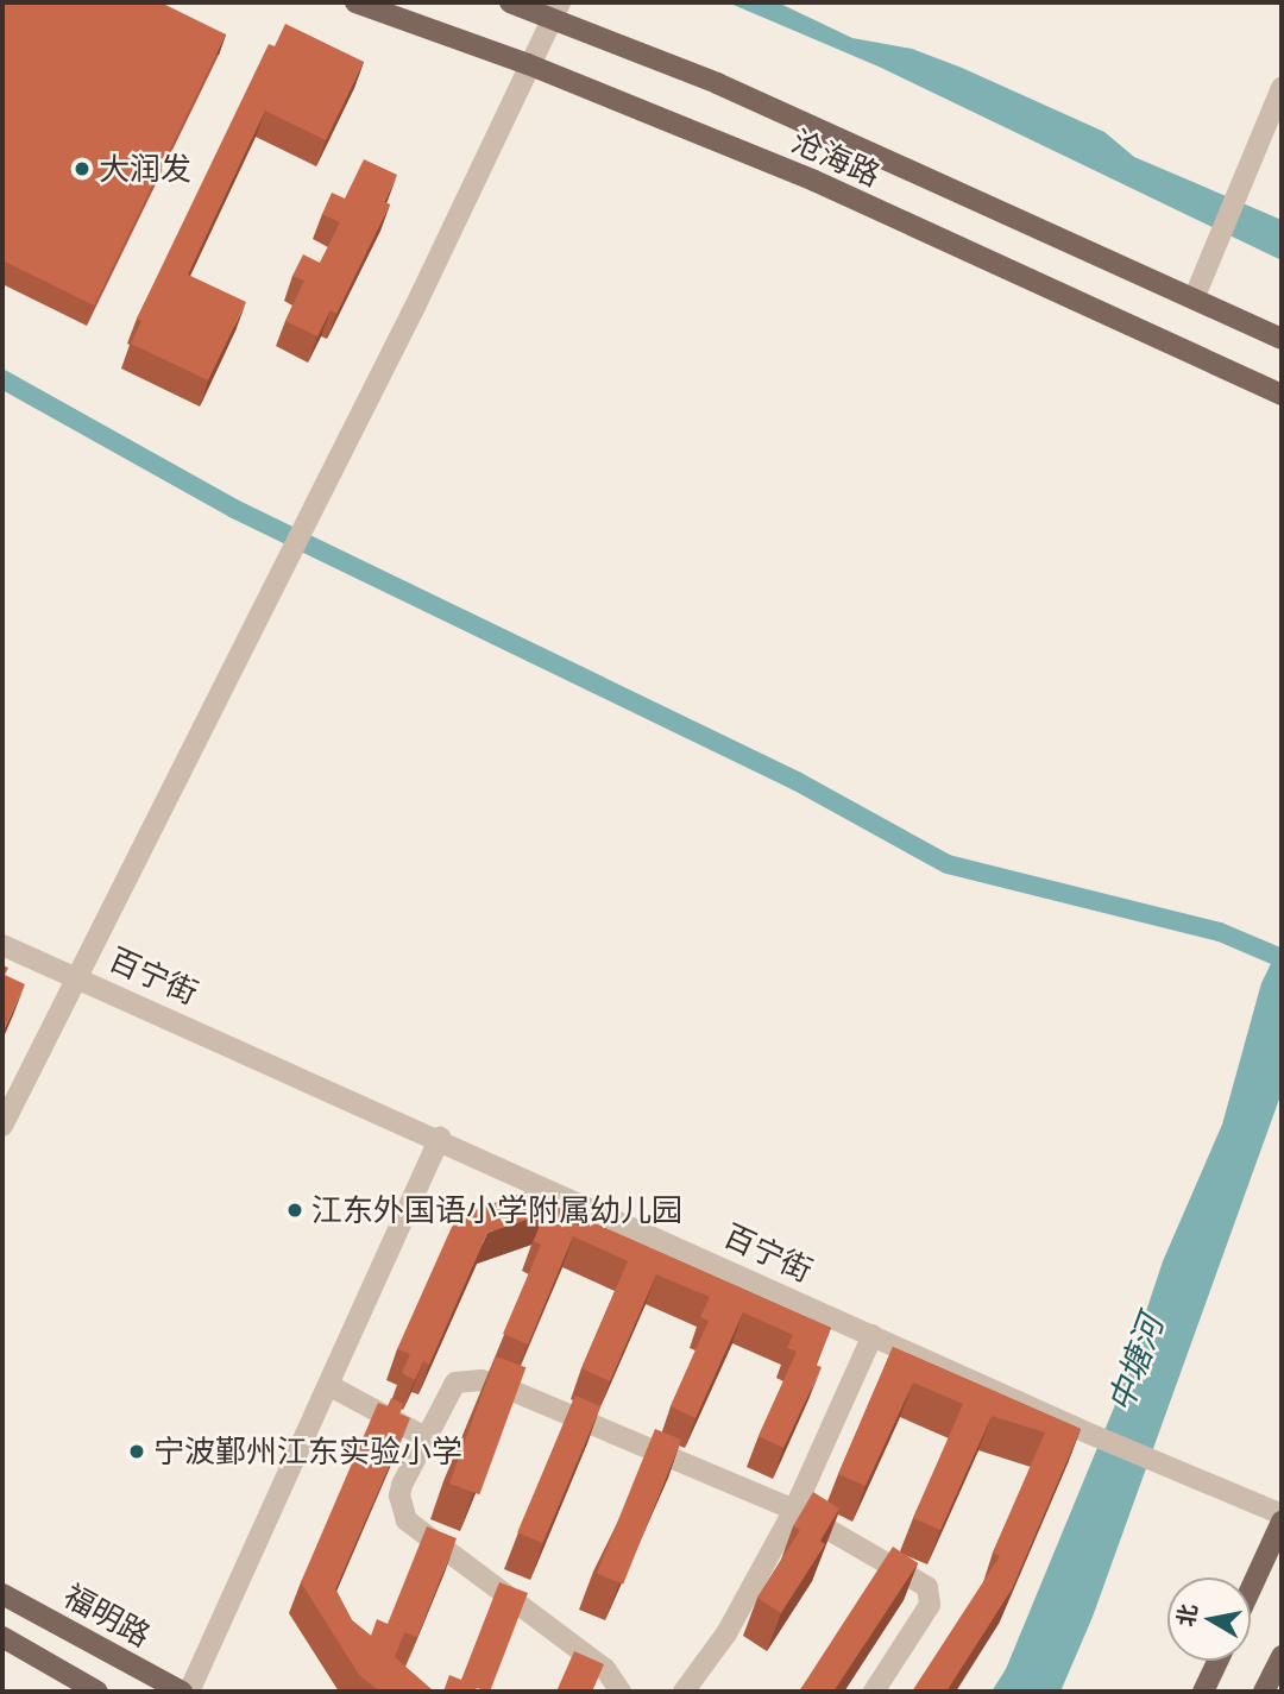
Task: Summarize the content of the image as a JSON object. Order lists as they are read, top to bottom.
{
  "streets": {
    "main road": ["沧海路", "福明路"],
    "street": ["百宁街"]
  },
  "water": ["中塘河"],
  "places": ["大润发", "江东外国语小学附属幼儿园", "宁波鄞州江东实验小学"],
  "north": "left"
}
